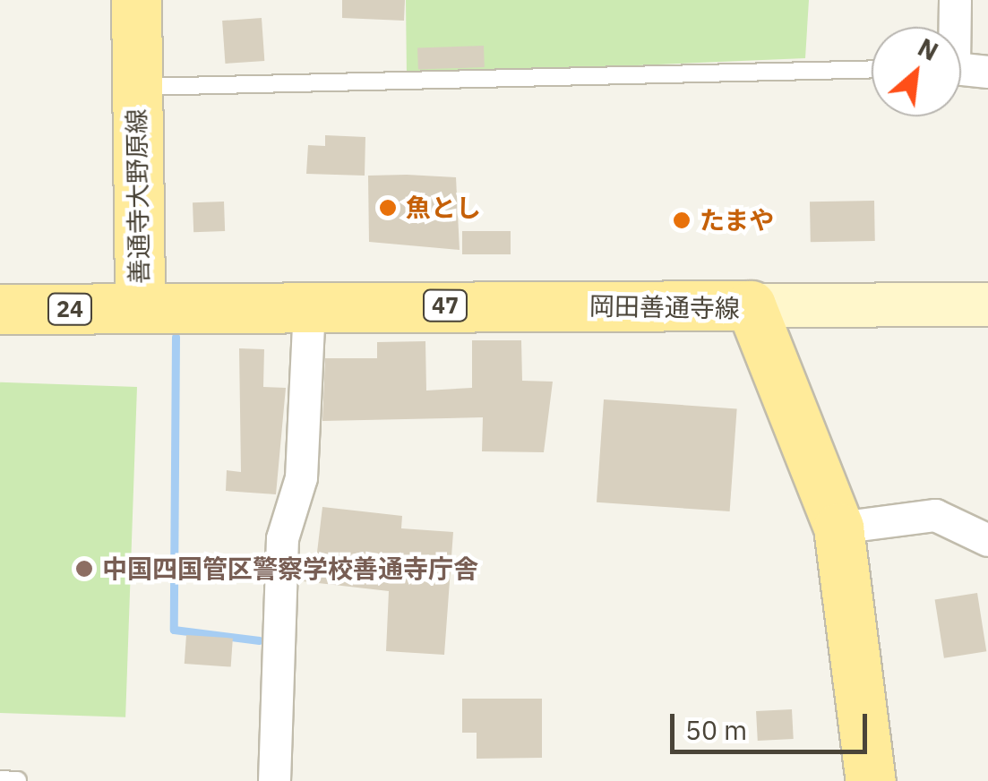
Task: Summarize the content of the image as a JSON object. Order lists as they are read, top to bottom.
{
  "streets": {
    "main road": [
      "善通寺大野原線",
      "47",
      "岡田善通寺線",
      "24"
    ]
  },
  "crossings": [
    ["善通寺大野原線", "岡田善通寺線"]
  ],
  "places": ["魚とし", "たまや", "中国四国管区警察学校善通寺庁舎"],
  "scale_bar": "50 m",
  "north": "top right"
}
